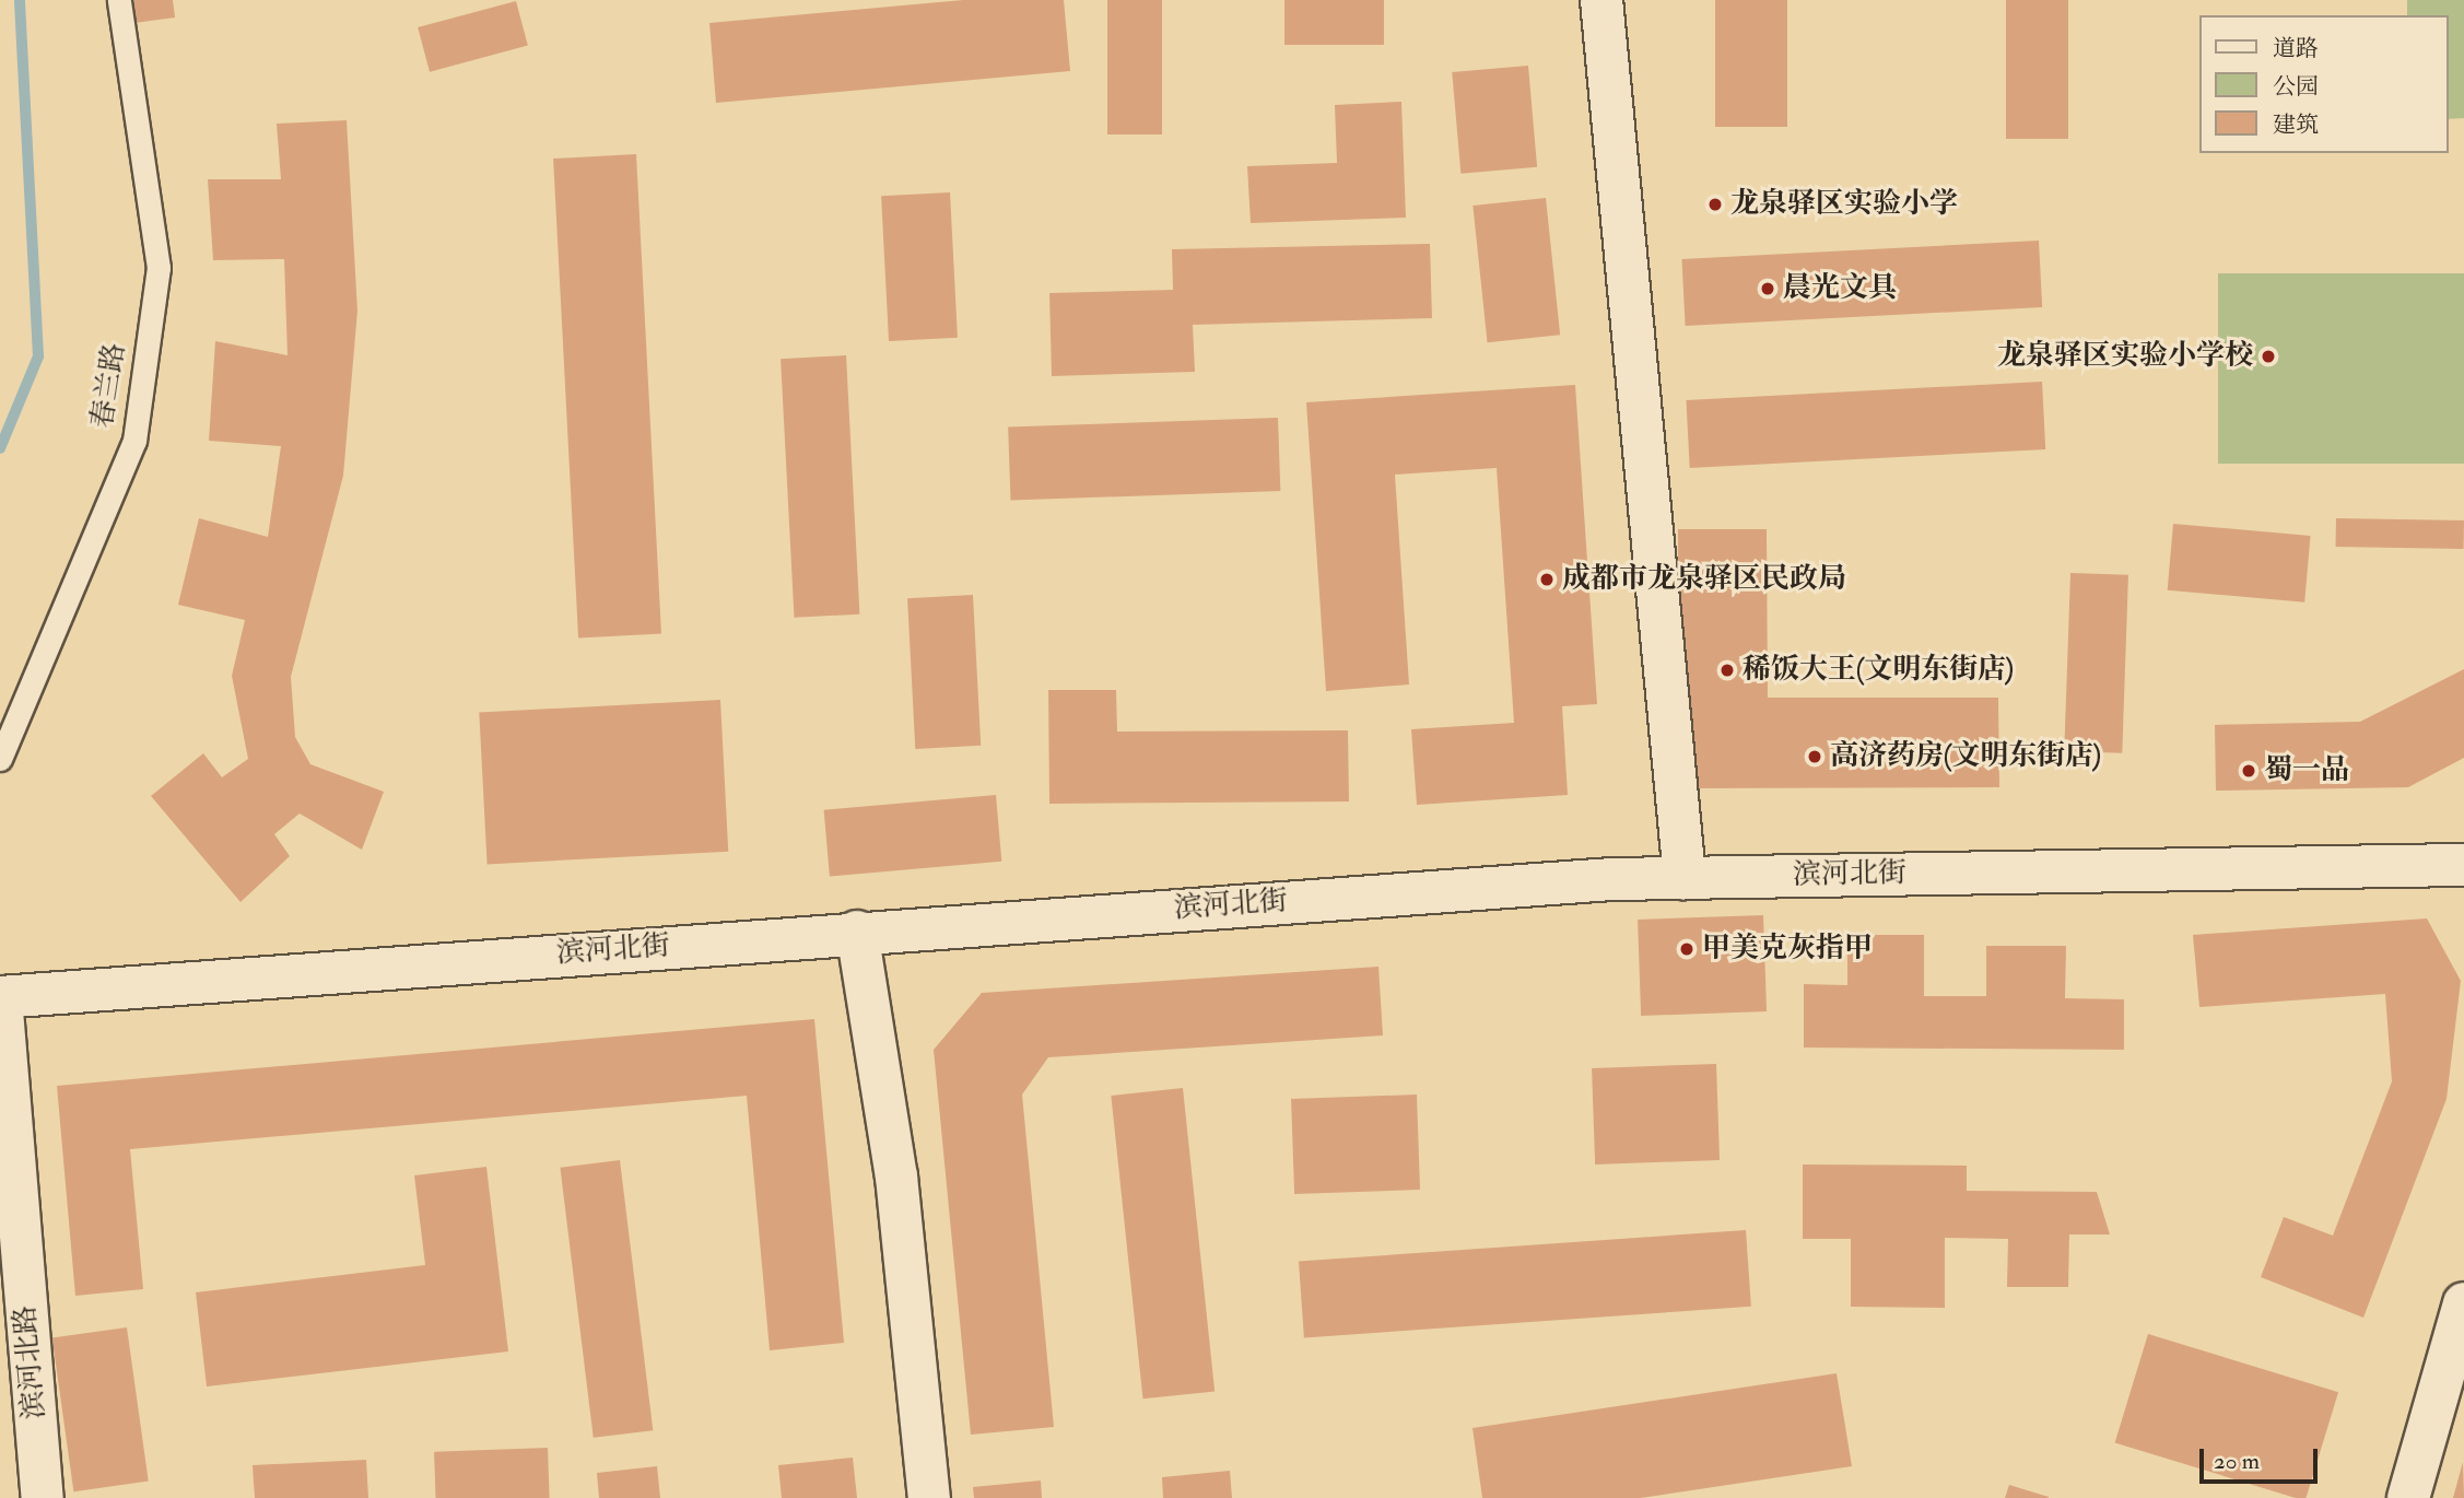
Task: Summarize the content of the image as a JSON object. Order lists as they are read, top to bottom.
{
  "streets": {
    "street": ["滨河北街", "滨河北路"],
    "lane": ["春兰路"]
  },
  "crossings": [
    ["滨河北街", "滨河北路"]
  ],
  "places": [
    "龙泉驿区实验小学",
    "晨光文具",
    "龙泉驿区实验小学校",
    "成都市龙泉驿区民政局",
    "稀饭大王(文明东街店)",
    "高济药房(文明东街店)",
    "蜀一品",
    "甲美克灰指甲"
  ],
  "legend": ["道路", "公园", "建筑"],
  "scale_bar": "20 m"
}
